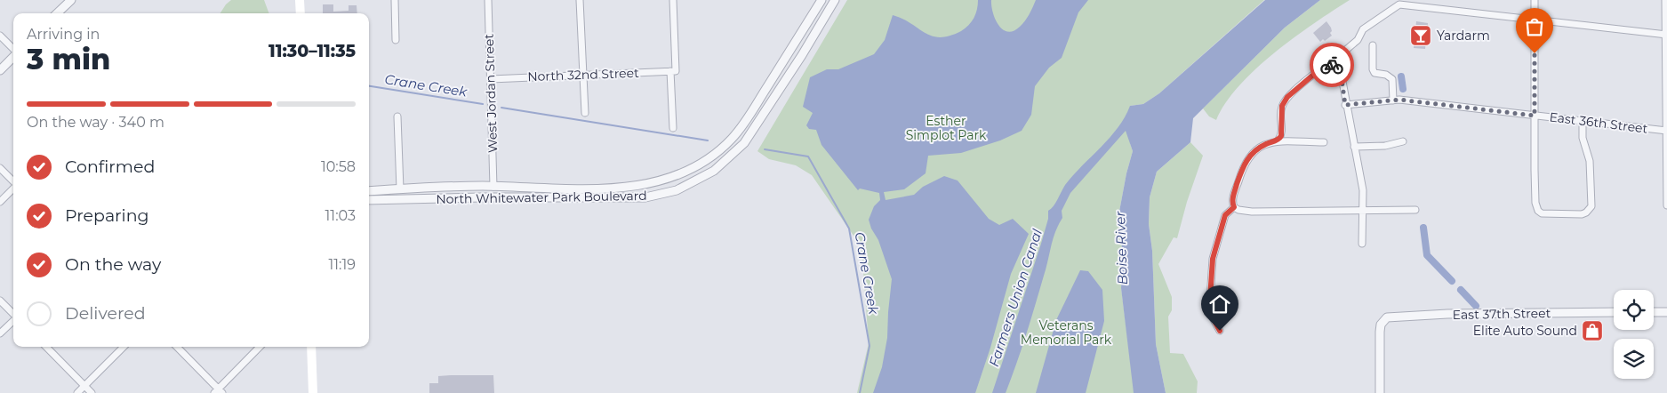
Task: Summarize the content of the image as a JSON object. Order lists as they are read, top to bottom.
{
  "streets": {
    "street": [
      "North 32nd Street",
      "West Jordan Street",
      "East 36th Street",
      "North Whitewater Park Boulevard",
      "East 37th Street"
    ]
  },
  "crossings": [
    ["North 32nd Street", "West Jordan Street"],
    ["West Jordan Street", "North Whitewater Park Boulevard"]
  ],
  "water": ["Crane Creek", "Boise River", "Farmers Union Canal"],
  "parks": ["Esther Simplot Park", "Veterans Memorial Park"],
  "places": {
    "bar": ["Yardarm"],
    "shop": ["Elite Auto Sound"]
  },
  "page": {
    "heading": ["3 min", "Arriving in", "11:30–11:35"],
    "bar": "On the way · 340 m",
    "list": [
      ["Confirmed", "10:58"],
      ["Preparing", "11:03"],
      ["On the way", "11:19"],
      "Delivered"
    ]
  }
}
